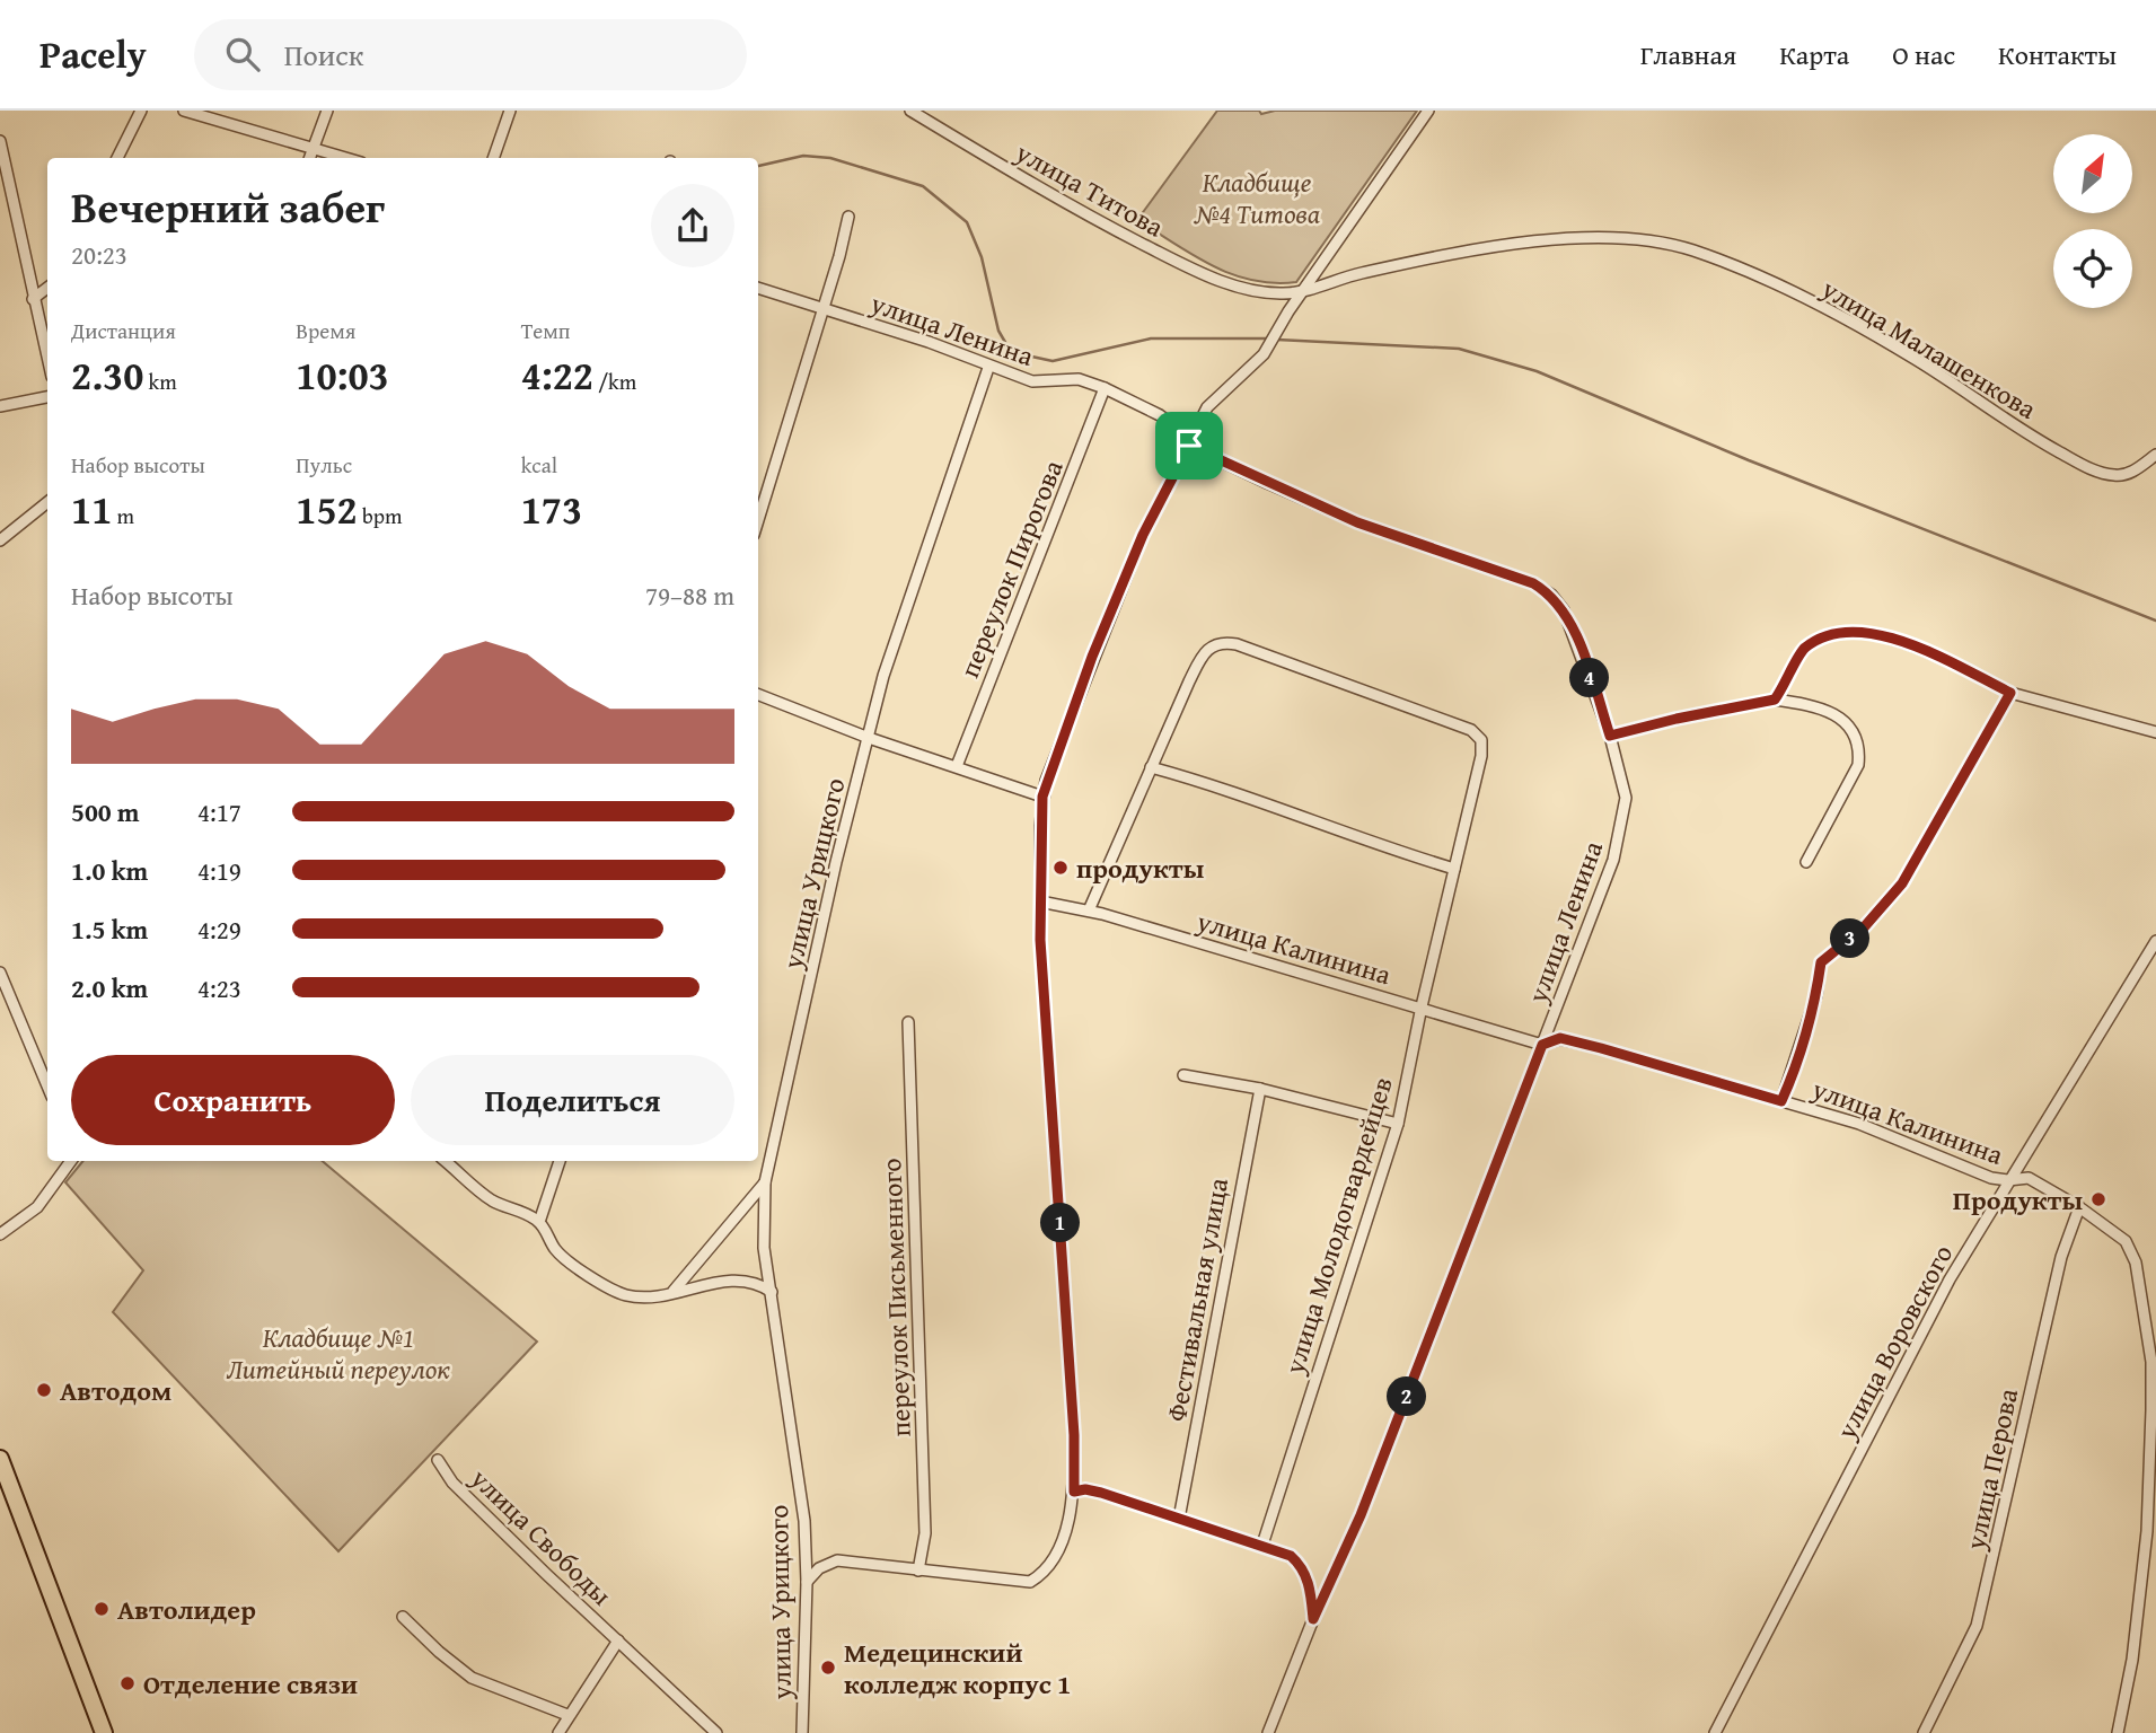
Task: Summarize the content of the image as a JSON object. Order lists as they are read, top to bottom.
{
  "streets": {
    "street": [
      "улица Титова",
      "улица Ленина",
      "улица Малашенкова",
      "переулок Пирогова",
      "улица Урицкого",
      "улица Калинина",
      "улица Молодогвардейцев",
      "переулок Письменного",
      "Фестивальная улица",
      "улица Воровского",
      "улица Перова",
      "улица Свободы"
    ]
  },
  "crossings": [
    ["улица Титова", "улица Малашенкова"],
    ["улица Ленина", "переулок Пирогова"],
    ["улица Ленина", "улица Урицкого"],
    ["улица Ленина", "улица Калинина"],
    ["улица Калинина", "улица Молодогвардейцев"],
    ["улица Калинина", "улица Воровского"],
    ["улица Калинина", "улица Перова"]
  ],
  "parks": ["Кладбище №4 Титова", "Кладбище №1 Литейный переулок"],
  "places": [
    "продукты",
    "Продукты",
    "Автодом",
    "Автолидер",
    "Медецинский колледж корпус 1",
    "Отделение связи"
  ],
  "north": "top right",
  "page": {
    "header": "Pacely",
    "search": "Поиск",
    "nav": [
      "Главная",
      "Карта",
      "О нас",
      "Контакты"
    ],
    "heading": ["Вечерний забег", "20:23"],
    "stats": [
      ["Дистанция", "2.30 km"],
      ["Время", "10:03"],
      ["Темп", "4:22 /km"],
      ["Набор высоты", "11 m"],
      ["Пульс", "152 bpm"],
      ["kcal", "173"]
    ],
    "chart": ["Набор высоты", "79–88 m"],
    "pins": [
      "4",
      "3",
      "1",
      "2"
    ],
    "list": [
      {
        "name": "500 m",
        "note": "4:17"
      },
      {
        "name": "1.0 km",
        "note": "4:19"
      },
      {
        "name": "1.5 km",
        "note": "4:29"
      },
      {
        "name": "2.0 km",
        "note": "4:23"
      }
    ],
    "buttons": ["Сохранить", "Поделиться"]
  }
}
